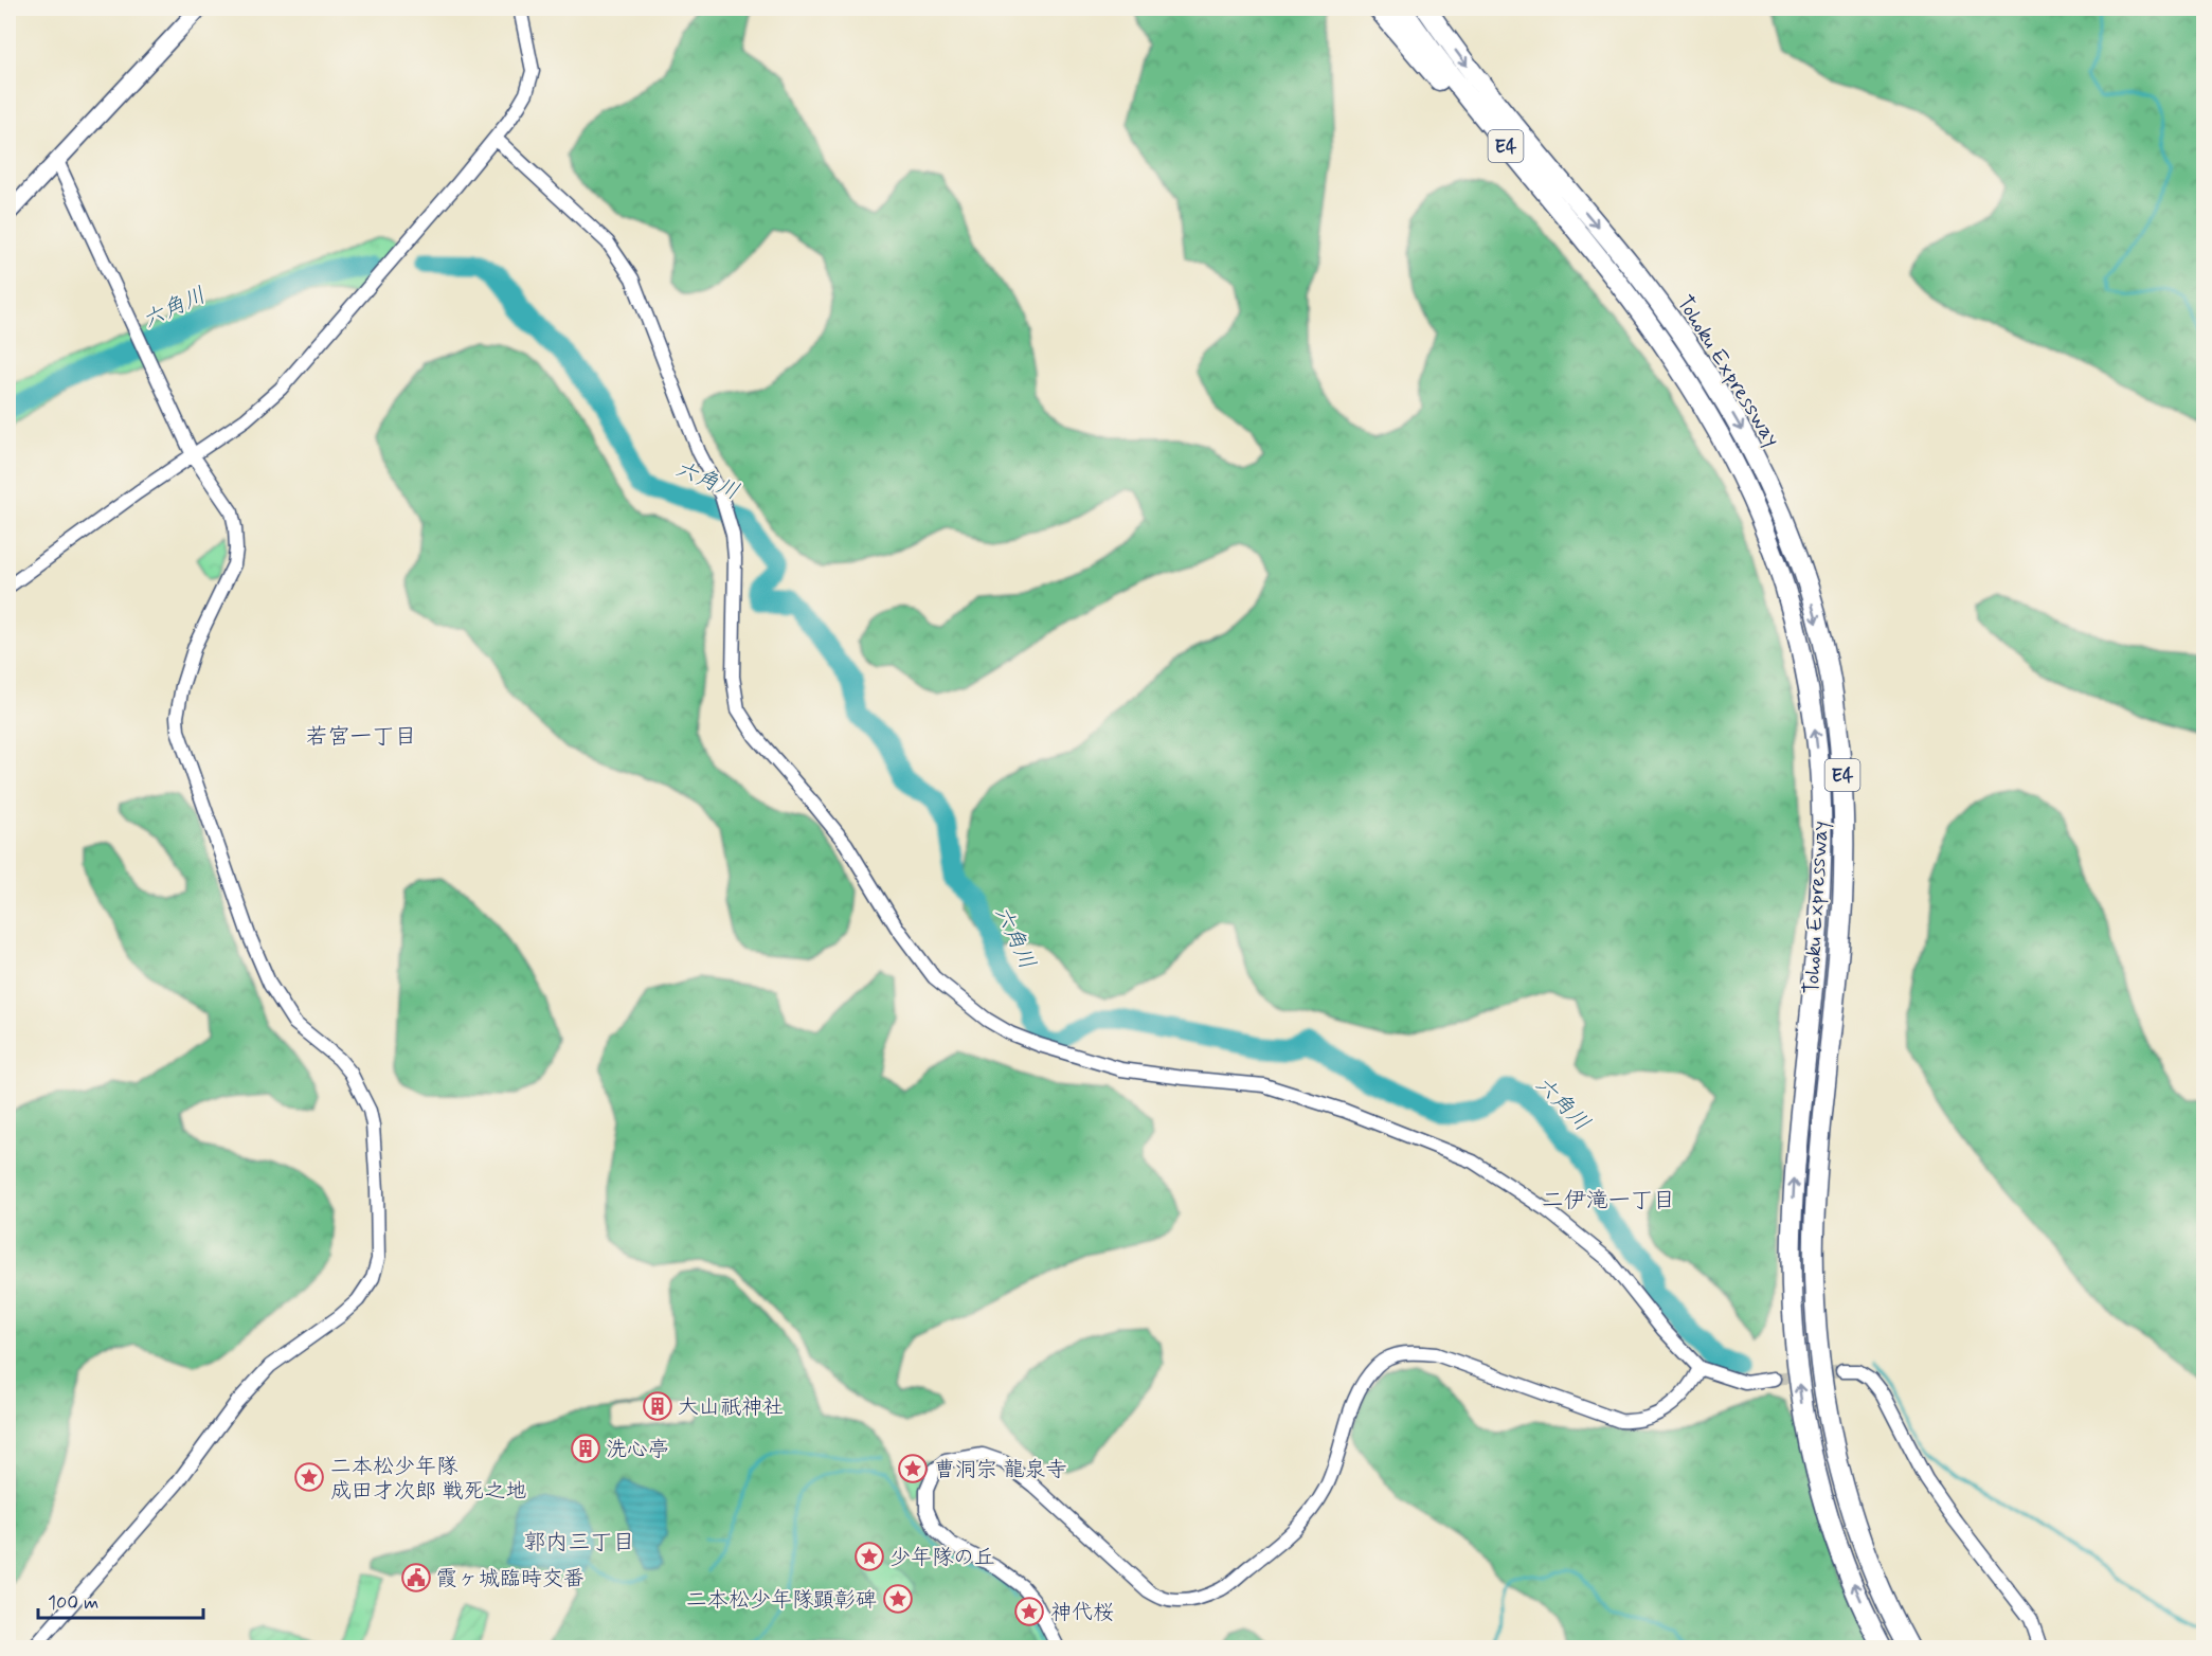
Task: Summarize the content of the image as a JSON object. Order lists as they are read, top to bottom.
{
  "streets": {
    "highway": ["E4", "Tohoku Expressway"]
  },
  "districts": ["若宮一丁目", "二伊滝一丁目", "郭内三丁目"],
  "water": ["六角川"],
  "places": {
    "building": ["大山祇神社", "洗心亭"],
    "place": [
      "曹洞宗 龍泉寺",
      "二本松少年隊 成田才次郎 戦死之地",
      "少年隊の丘",
      "二本松少年隊顕彰碑",
      "神代桜"
    ],
    "public building": ["霞ヶ城臨時交番"]
  },
  "scale_bar": "100 m"
}
